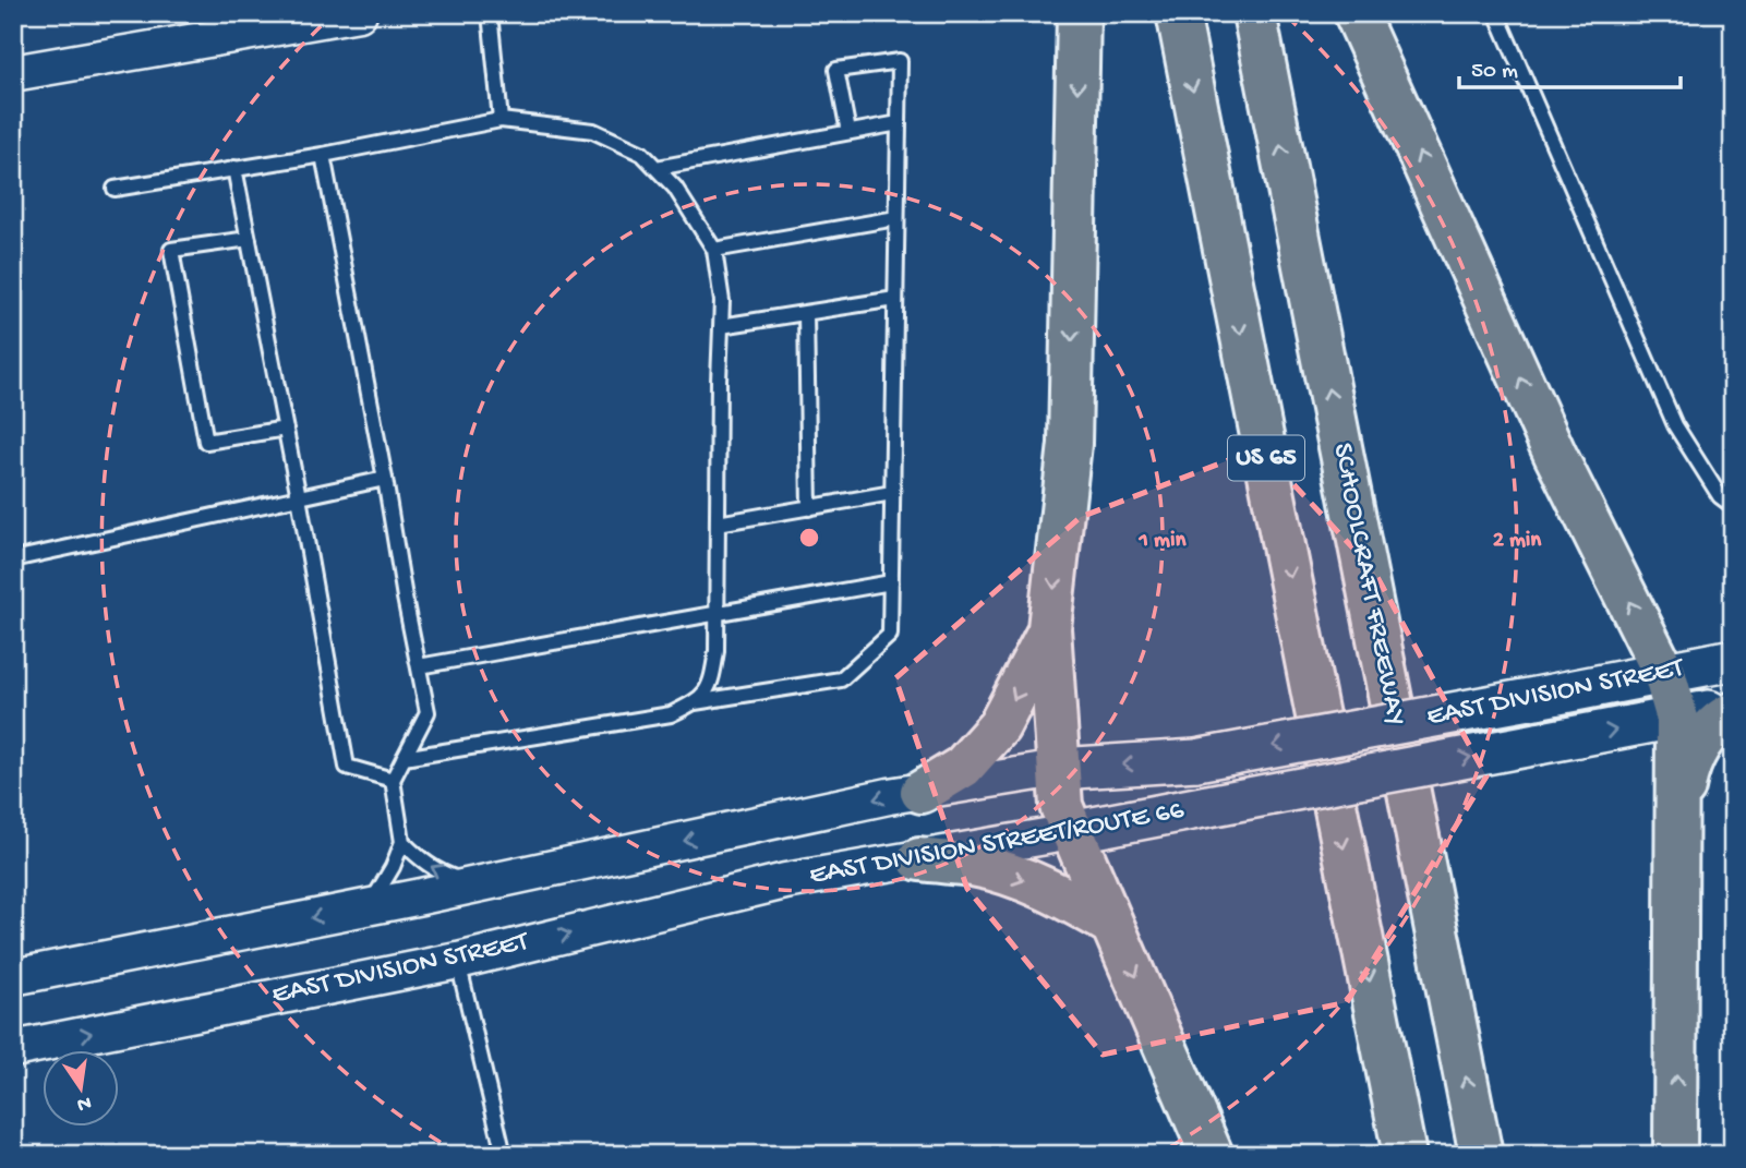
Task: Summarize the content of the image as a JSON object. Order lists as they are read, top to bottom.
{
  "streets": {
    "highway": ["US 65", "SCHOOLCRAFT FREEWAY"],
    "main road": ["EAST DIVISION STREET", "EAST DIVISION STREET/ROUTE 66"]
  },
  "crossings": [
    ["EAST DIVISION STREET", "EAST DIVISION STREET/ROUTE 66"]
  ],
  "one_way": ["EAST DIVISION STREET/ROUTE 66"],
  "scale_bar": "50 m",
  "north": "bottom",
  "rings": ["1 min", "2 min"]
}
